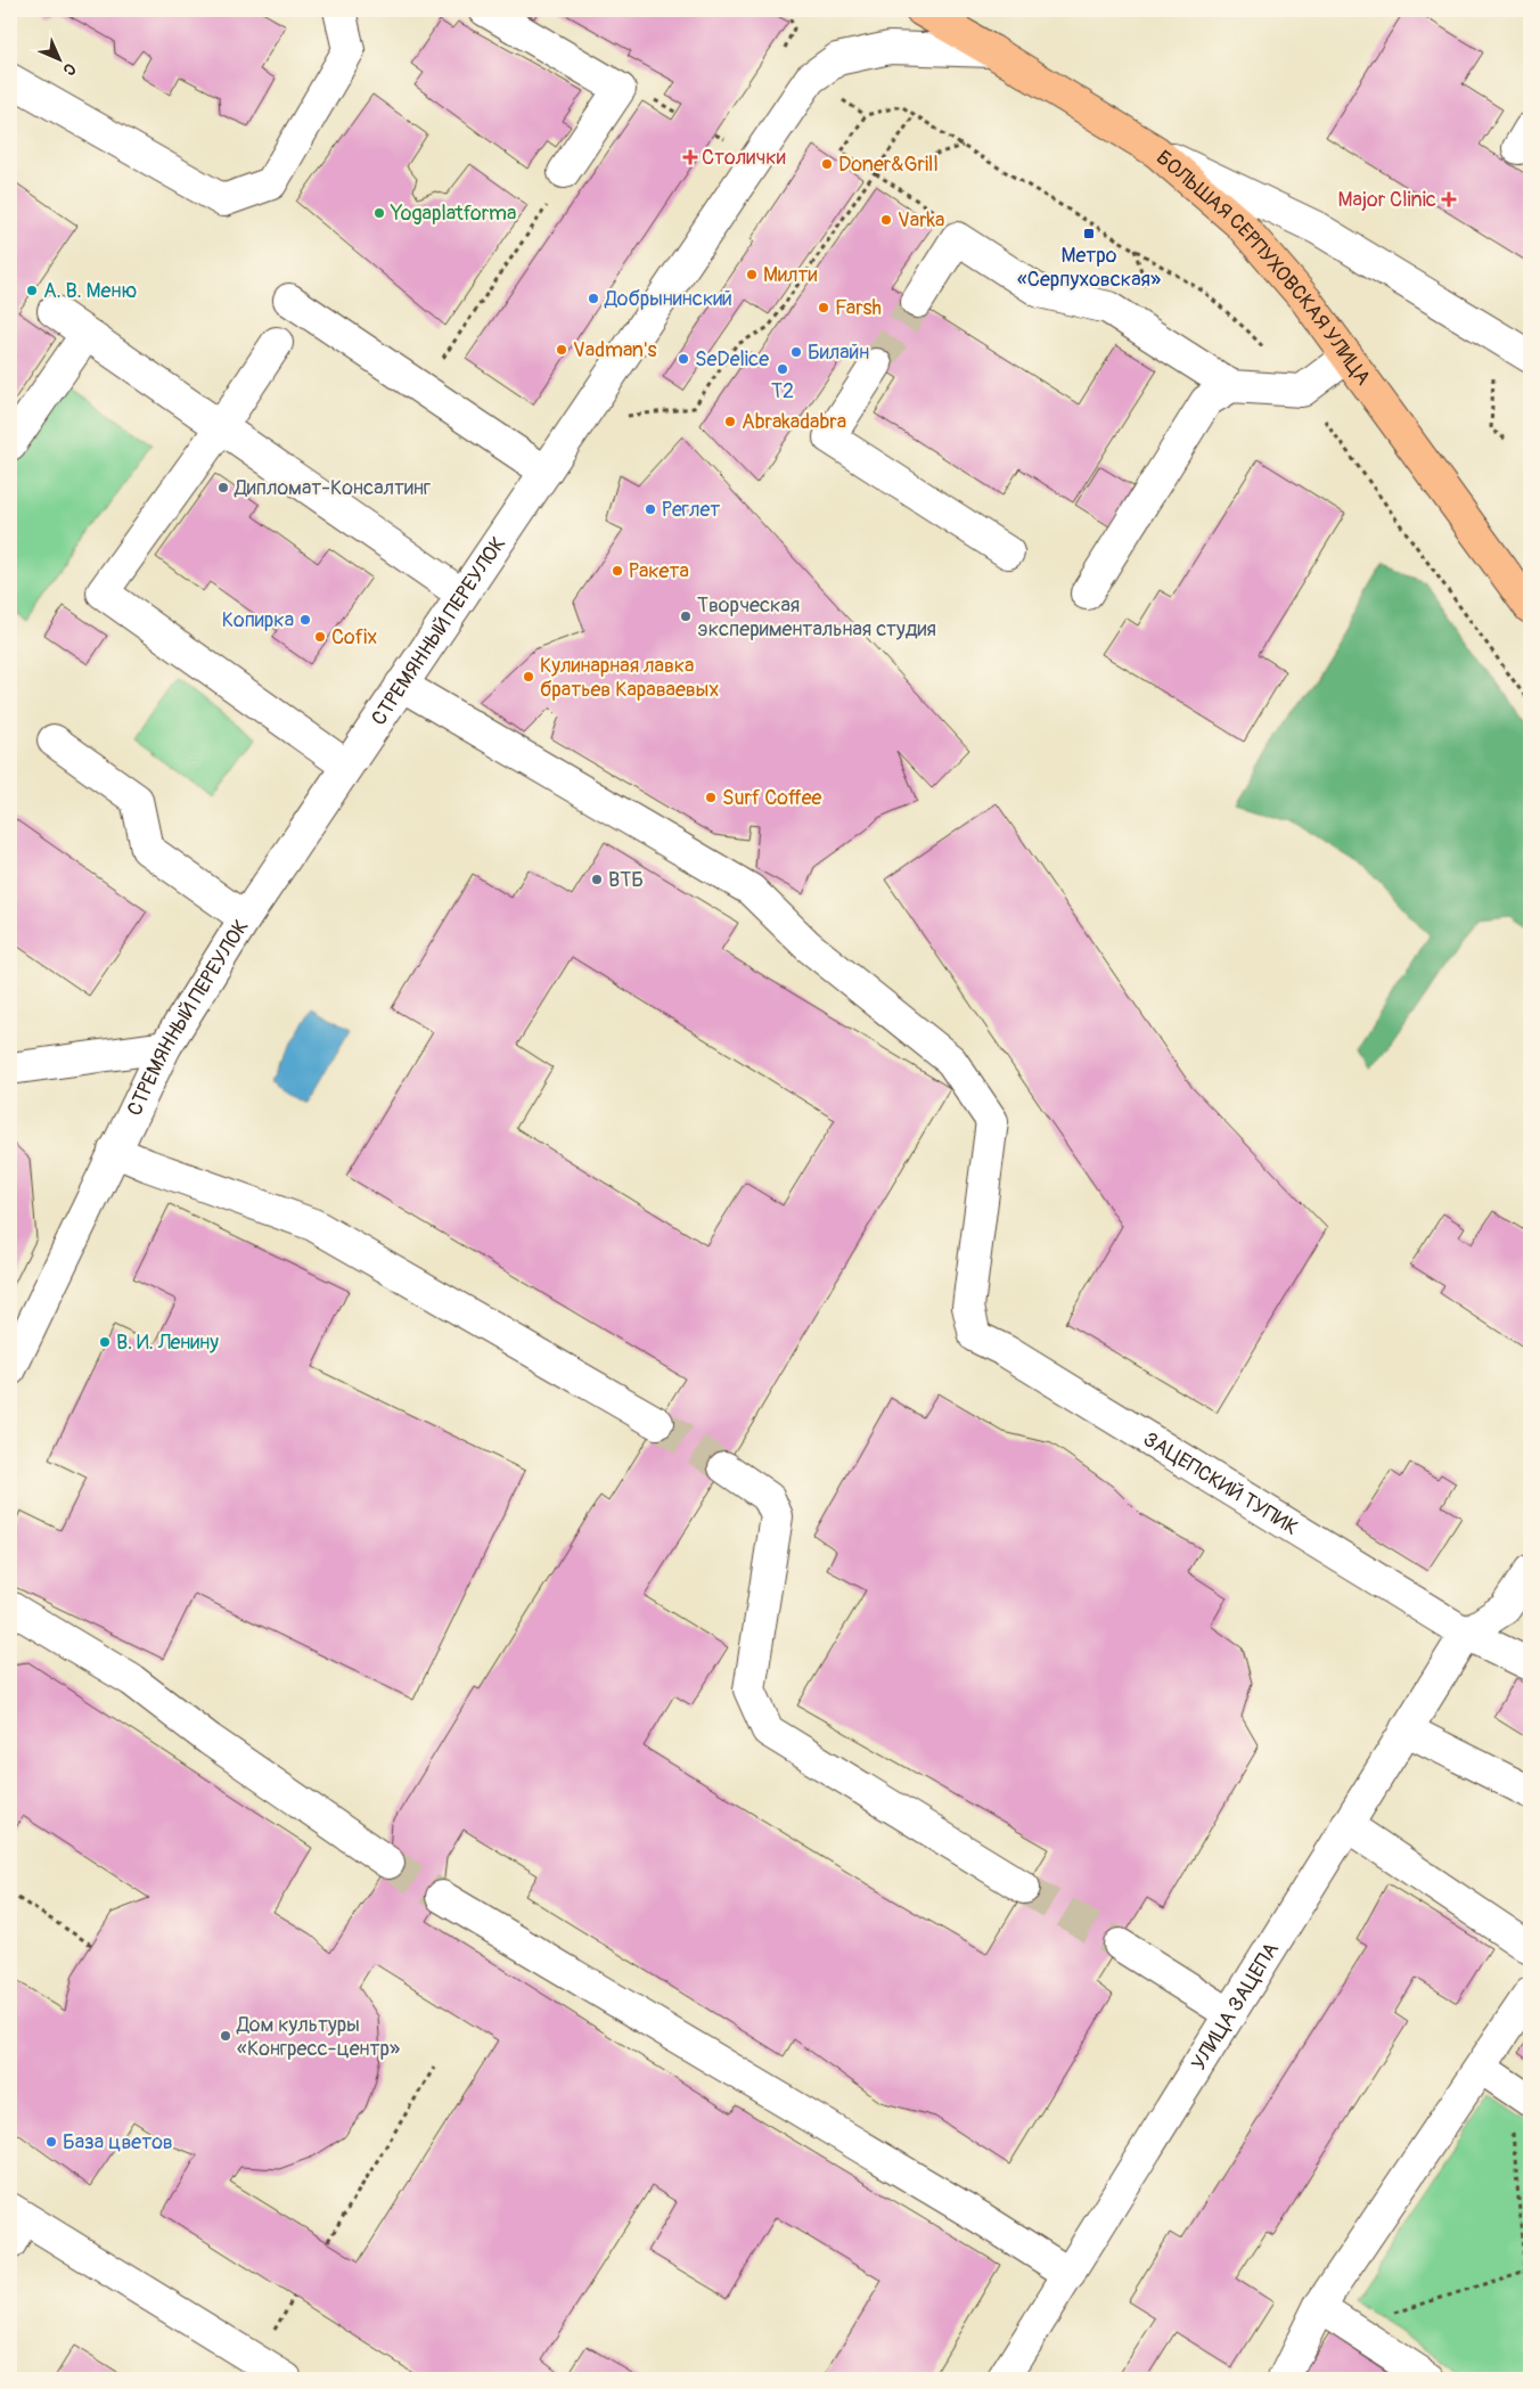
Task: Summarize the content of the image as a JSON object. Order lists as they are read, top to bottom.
{
  "streets": {
    "main road": ["БОЛЬШАЯ СЕРПУХОВСКАЯ УЛИЦА"],
    "street": ["СТРЕМЯННЫЙ ПЕРЕУЛОК", "ЗАЦЕПСКИЙ ТУПИК", "УЛИЦА ЗАЦЕПА"]
  },
  "crossings": [
    ["БОЛЬШАЯ СЕРПУХОВСКАЯ УЛИЦА", "СТРЕМЯННЫЙ ПЕРЕУЛОК"],
    ["СТРЕМЯННЫЙ ПЕРЕУЛОК", "ЗАЦЕПСКИЙ ТУПИК"],
    ["ЗАЦЕПСКИЙ ТУПИК", "УЛИЦА ЗАЦЕПА"]
  ],
  "places": {
    "health": ["Столички", "Major Clinic"],
    "other": [
      "Doner&Grill",
      "Yogaplatforma",
      "Varka",
      "Милти",
      "А. В. Меню",
      "Добрынинский",
      "Farsh",
      "Vadman's",
      "Билайн",
      "SeDelice",
      "T2",
      "Abrakadabra",
      "Дипломат-Консалтинг",
      "Реглет",
      "Ракета",
      "Творческая экспериментальная студия",
      "Копирка",
      "Cofix",
      "Кулинарная лавка братьев Караваевых",
      "Surf Coffee",
      "ВТБ",
      "В. И. Ленину",
      "Дом культуры «Конгресс-центр»",
      "База цветов"
    ],
    "transit": ["Метро «Серпуховская»"]
  },
  "north": "bottom right"
}
